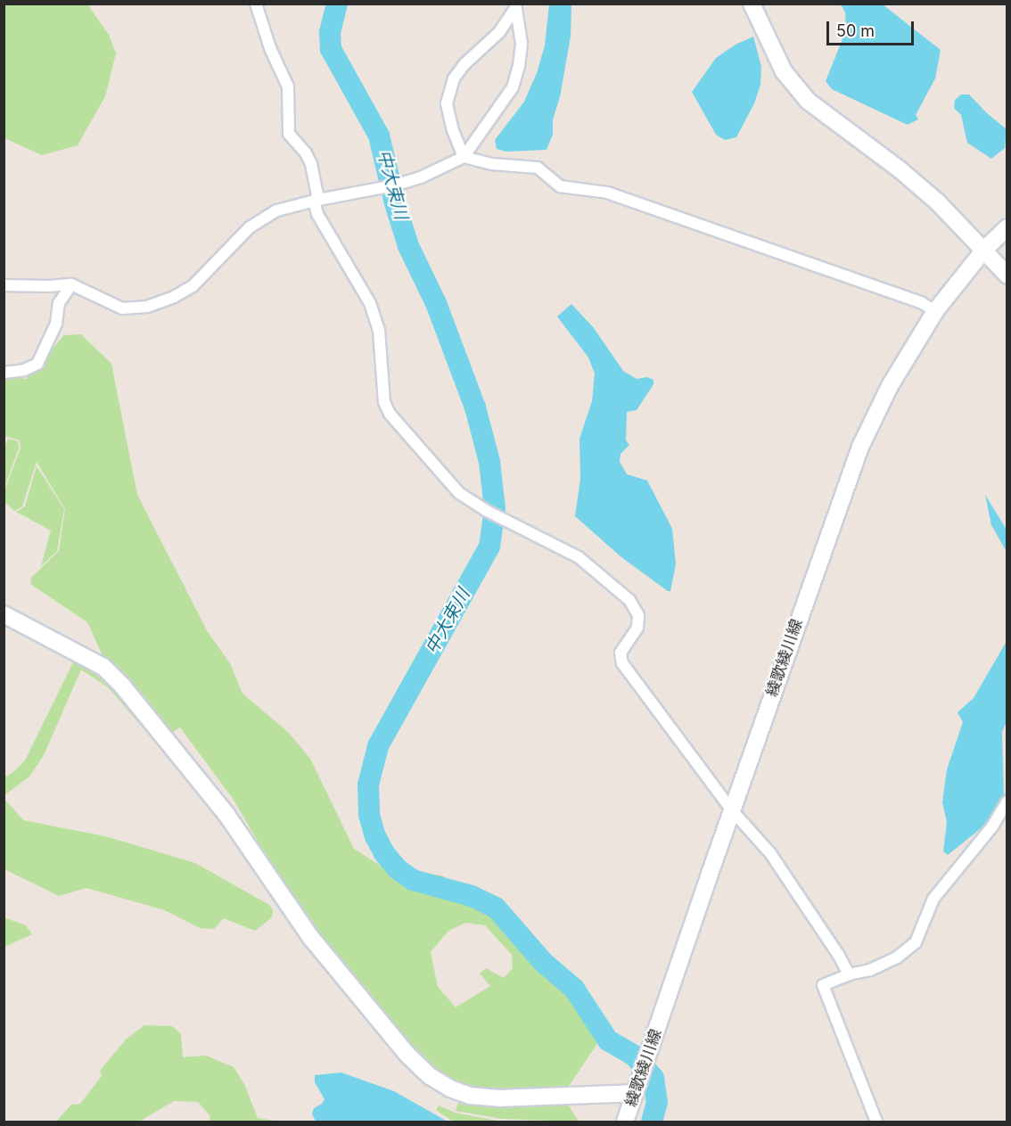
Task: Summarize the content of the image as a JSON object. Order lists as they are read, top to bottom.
{
  "streets": {
    "street": ["綾歌綾川線"]
  },
  "water": ["中大束川"],
  "scale_bar": "50 m"
}
